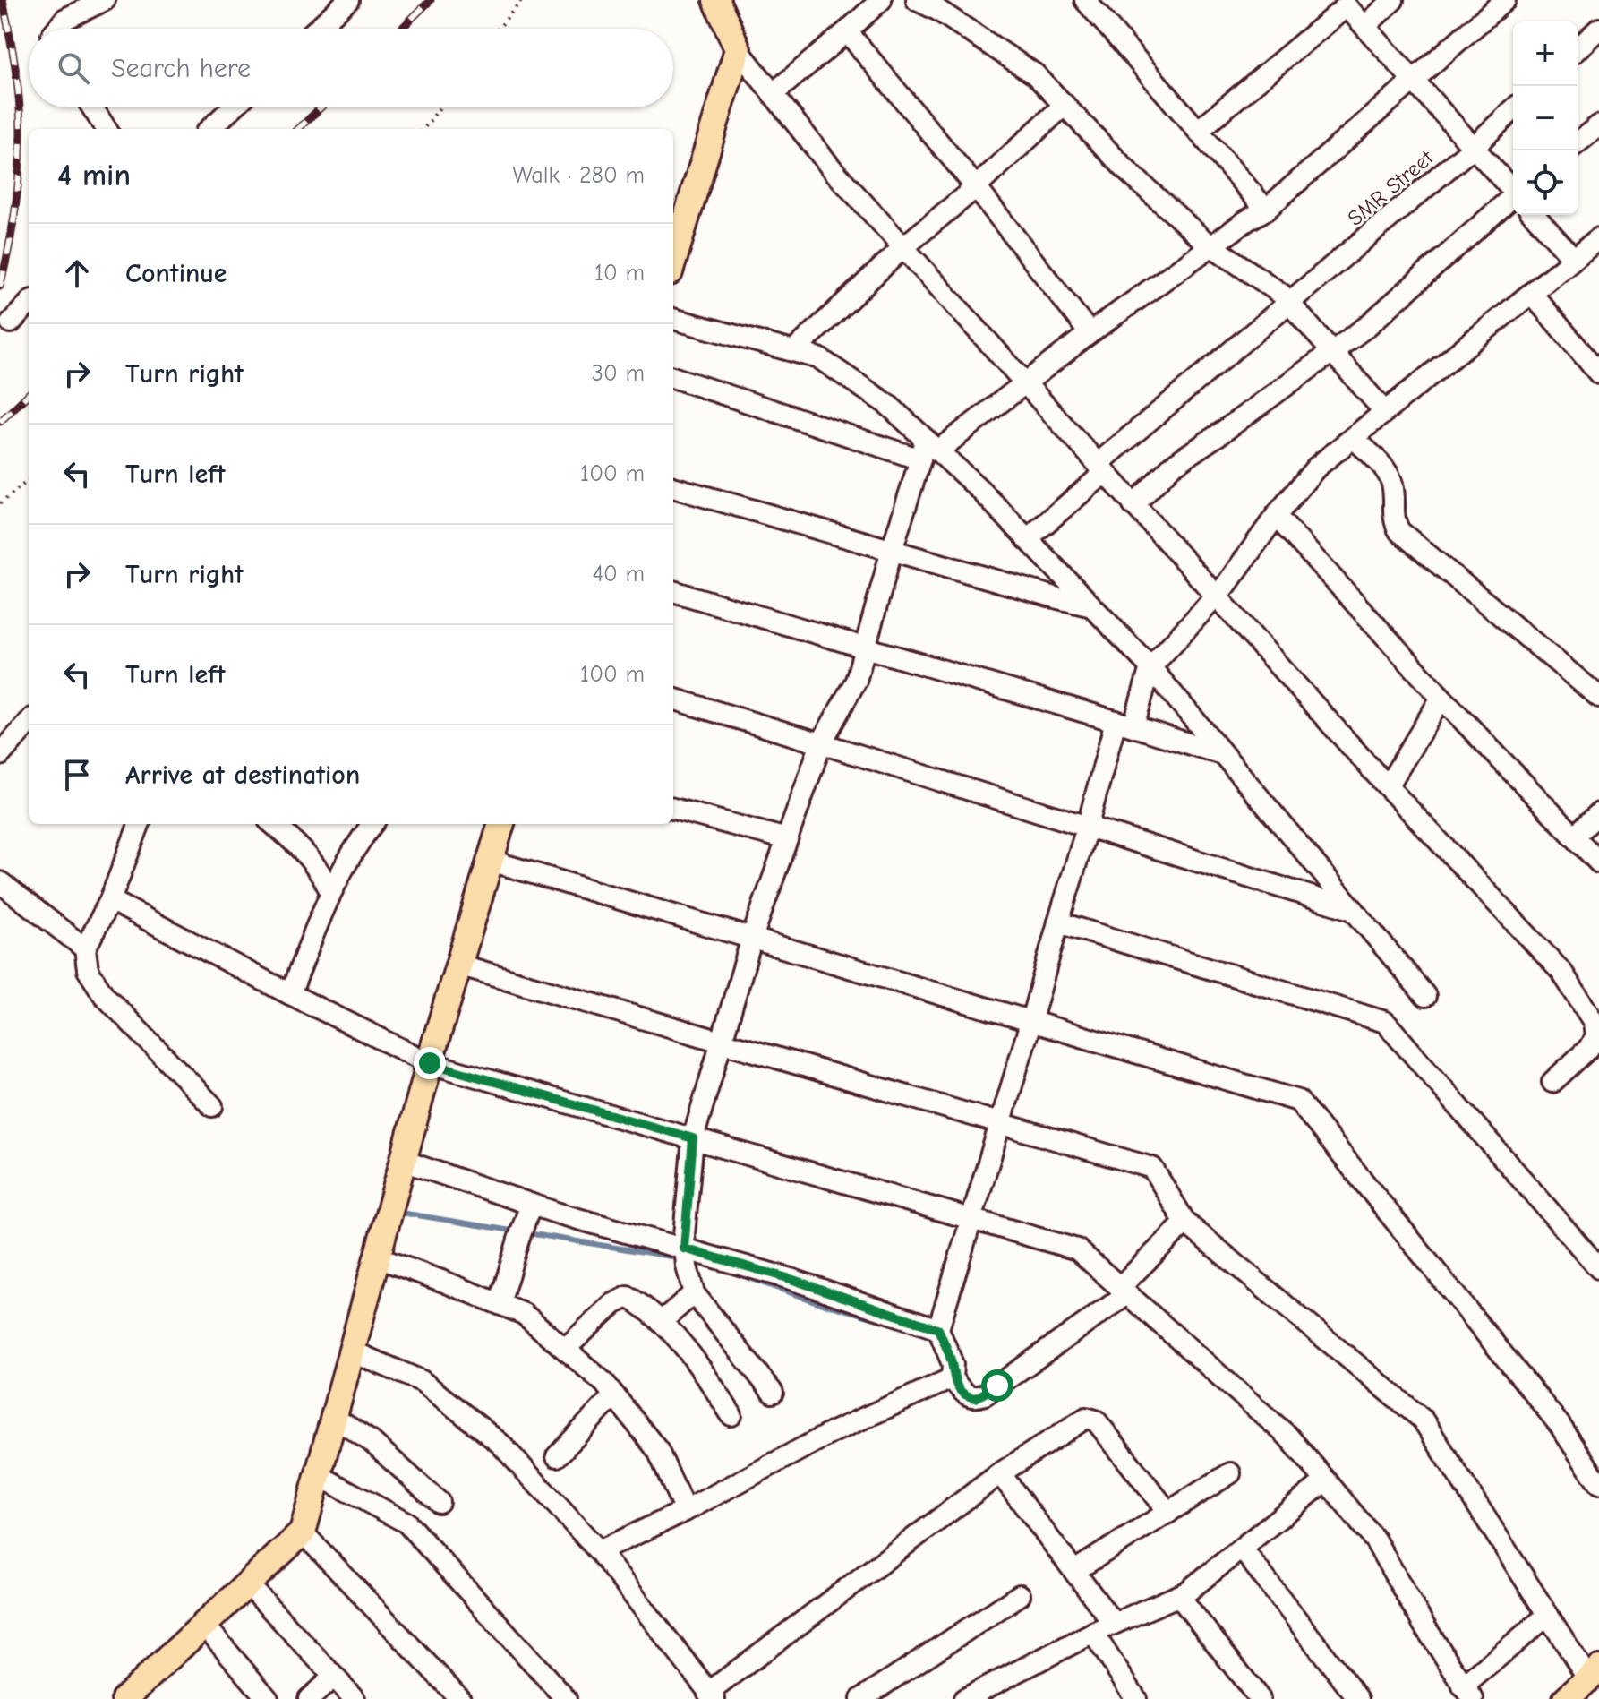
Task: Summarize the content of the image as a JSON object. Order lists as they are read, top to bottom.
{
  "streets": {
    "street": ["SMR Street"]
  },
  "page": {
    "map_buttons": ["+", "−"],
    "search": "Search here",
    "heading": ["4 min", "Walk · 280 m"],
    "list": [
      ["Continue", "10 m"],
      ["Turn right", "30 m"],
      ["Turn left", "100 m"],
      ["Turn right", "40 m"],
      ["Turn left", "100 m"],
      "Arrive at destination"
    ]
  }
}
